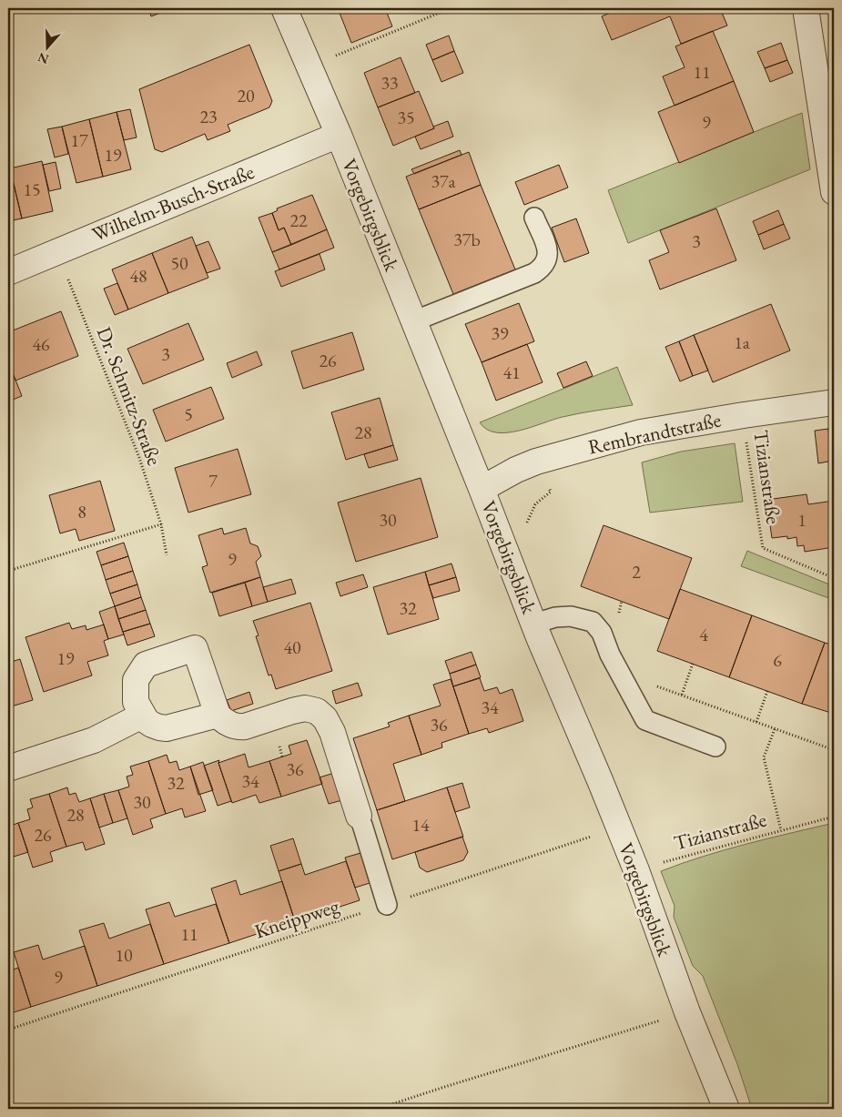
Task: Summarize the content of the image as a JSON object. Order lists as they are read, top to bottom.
{
  "streets": {
    "street": ["Wilhelm-Busch-Straße", "Vorgebirgsblick", "Rembrandtstraße"],
    "path": ["Dr. Schmitz-Straße", "Tizianstraße", "Kneippweg"]
  },
  "crossings": [
    ["Wilhelm-Busch-Straße", "Vorgebirgsblick"],
    ["Wilhelm-Busch-Straße", "Dr. Schmitz-Straße"],
    ["Vorgebirgsblick", "Rembrandtstraße"],
    ["Vorgebirgsblick", "Tizianstraße"],
    ["Rembrandtstraße", "Tizianstraße"]
  ],
  "house_numbers": [
    "11",
    "33",
    "20",
    "23",
    "35",
    "9",
    "17",
    "19",
    "37a",
    "15",
    "22",
    "37b",
    "3",
    "50",
    "48",
    "39",
    "1a",
    "46",
    "3",
    "26",
    "41",
    "5",
    "28",
    "7",
    "8",
    "30",
    "1",
    "9",
    "2",
    "32",
    "4",
    "40",
    "19",
    "6",
    "34",
    "36",
    "36",
    "34",
    "32",
    "30",
    "28",
    "14",
    "26",
    "11",
    "10",
    "9"
  ],
  "north": "bottom"
}
